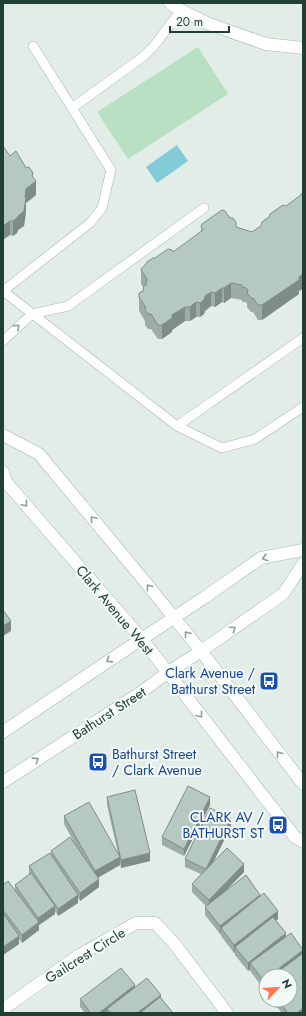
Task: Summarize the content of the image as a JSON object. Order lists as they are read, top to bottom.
{
  "streets": {
    "street": ["Clark Avenue West", "Bathurst Street", "Gailcrest Circle"]
  },
  "crossings": [
    ["Clark Avenue West", "Bathurst Street"]
  ],
  "places": {
    "bus stop": ["Clark Avenue / Bathurst Street", "Bathurst Street / Clark Avenue", "CLARK AV / BATHURST ST"]
  },
  "scale_bar": "20 m",
  "north": "top right"
}
